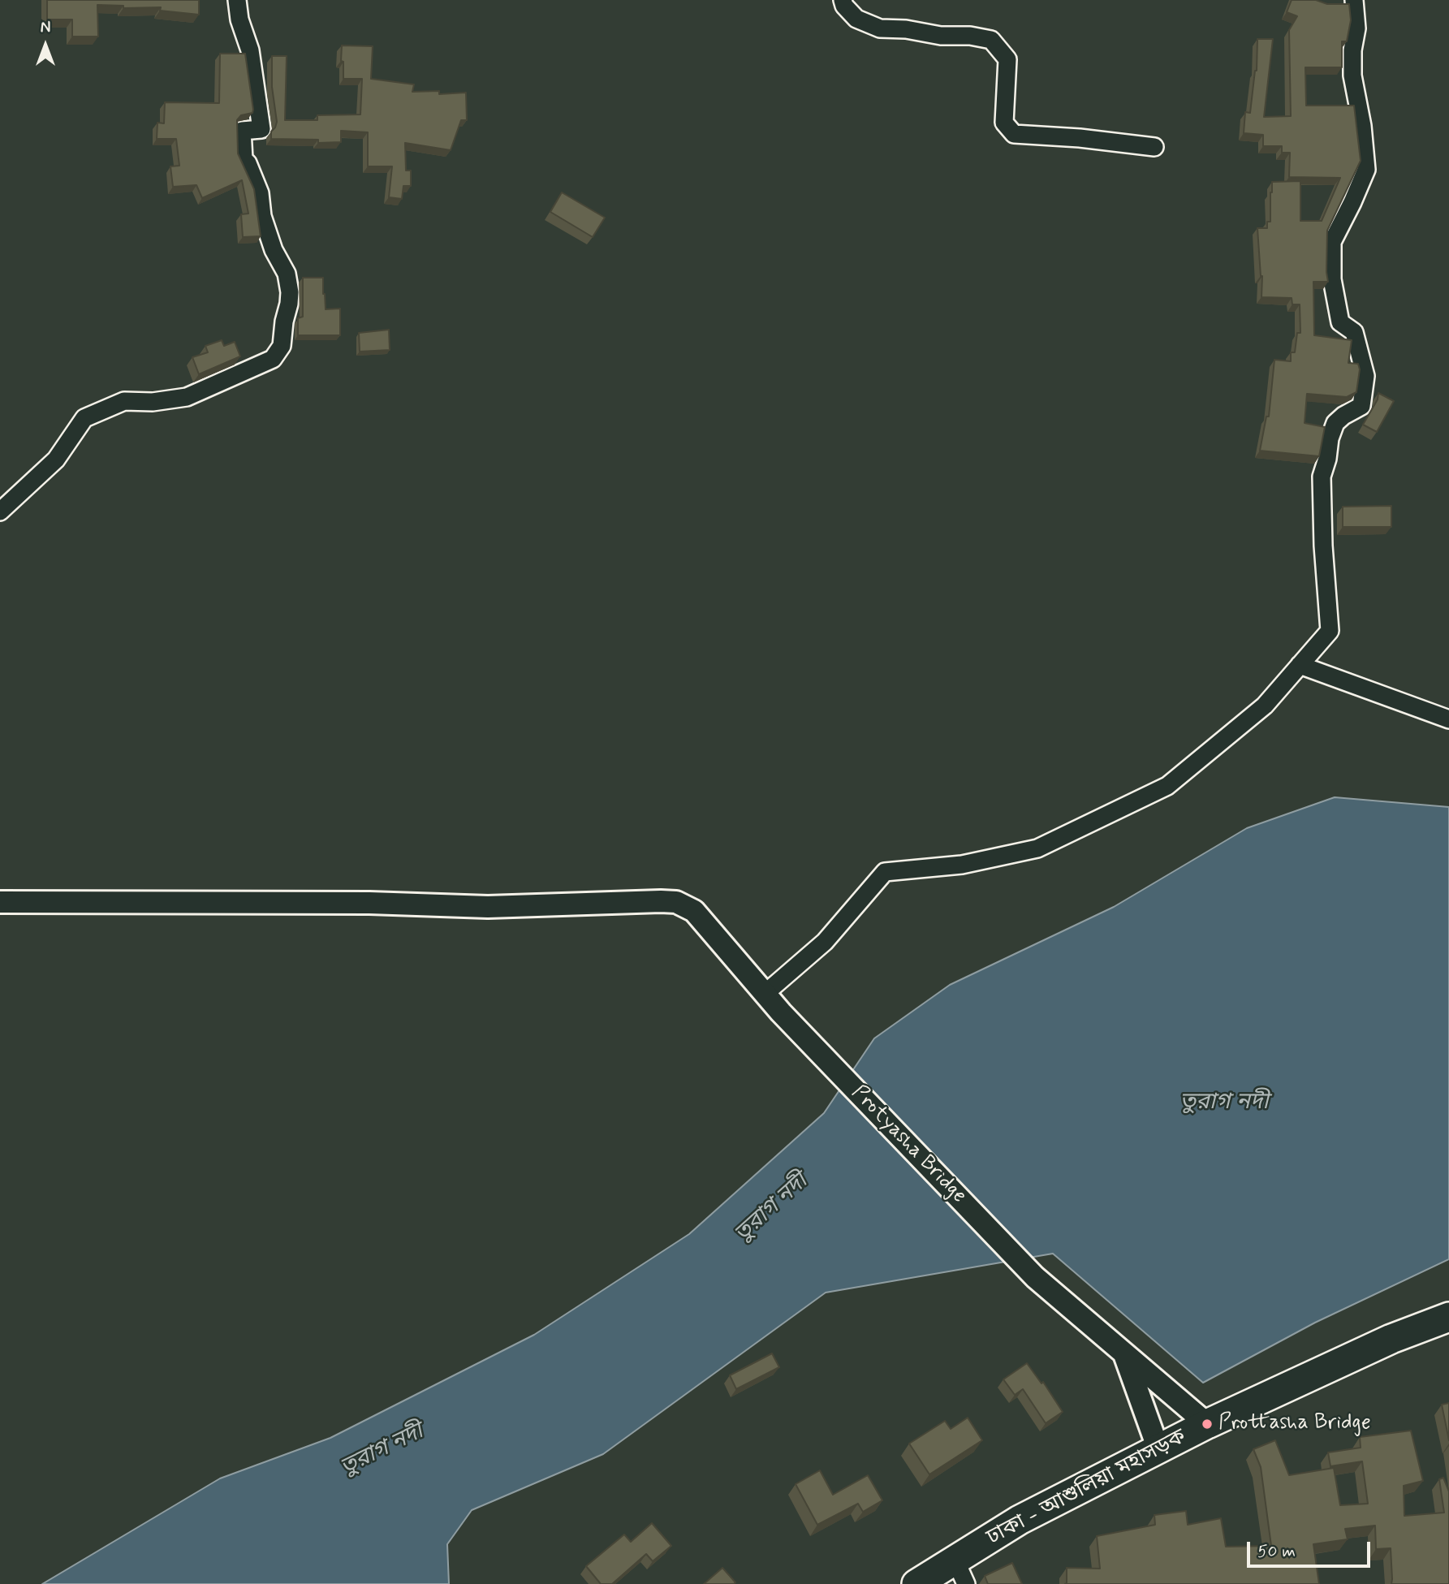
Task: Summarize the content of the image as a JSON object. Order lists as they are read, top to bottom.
{
  "streets": {
    "highway": ["ঢাকা - আশুলিয়া মহাসড়ক"],
    "street": ["Protyasha Bridge"]
  },
  "crossings": [
    ["Protyasha Bridge", "ঢাকা - আশুলিয়া মহাসড়ক"]
  ],
  "water": ["তুরাগ নদী"],
  "places": ["Prottasha Bridge"],
  "scale_bar": "50 m",
  "north": "top"
}
